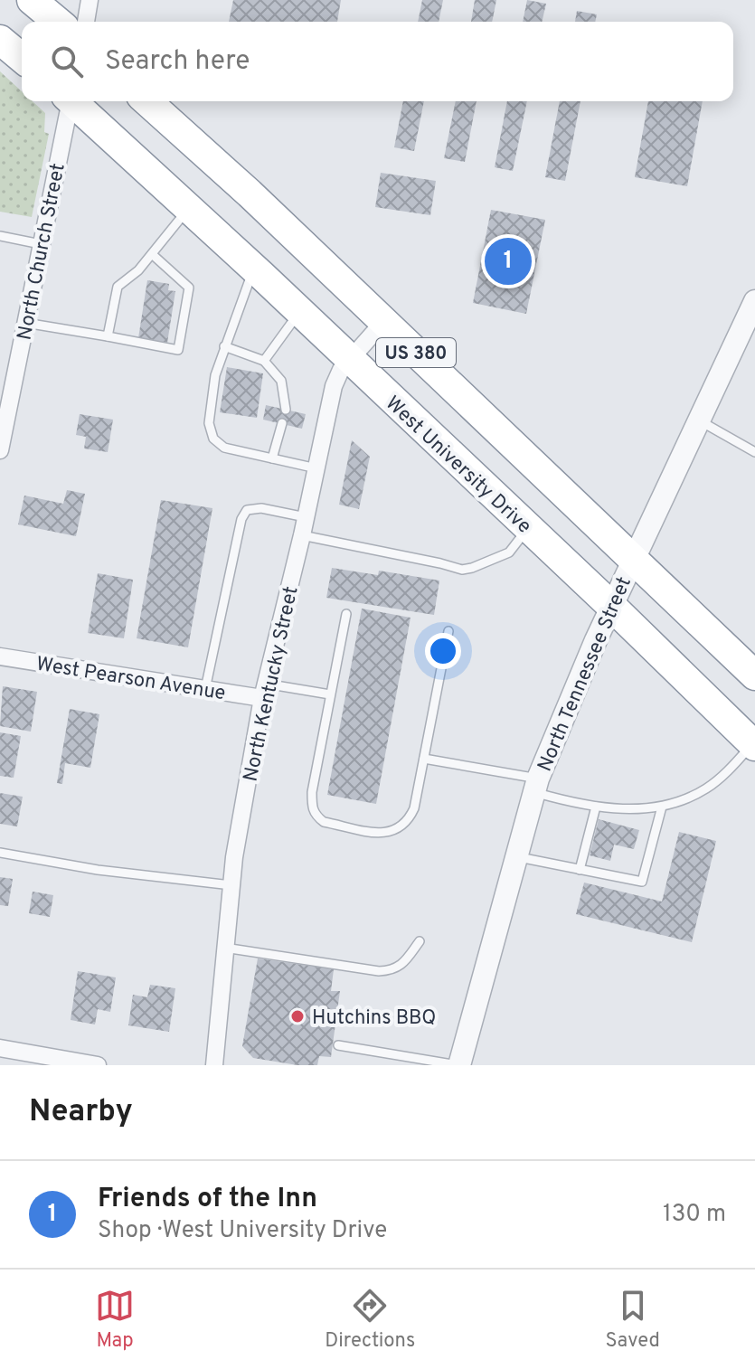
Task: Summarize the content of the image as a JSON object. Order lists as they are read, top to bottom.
{
  "streets": {
    "highway": ["US 380", "West University Drive"],
    "street": [
      "North Church Street",
      "North Tennessee Street",
      "West Pearson Avenue",
      "North Kentucky Street"
    ]
  },
  "crossings": [
    ["US 380", "North Tennessee Street"],
    ["US 380", "North Kentucky Street"],
    ["West University Drive", "North Tennessee Street"],
    ["West University Drive", "North Kentucky Street"],
    ["West Pearson Avenue", "North Kentucky Street"]
  ],
  "places": ["Hutchins BBQ"],
  "page": {
    "search": "Search here",
    "pins": "1",
    "heading": "Nearby",
    "list": [
      {
        "mark": "1",
        "name": "Friends of the Inn",
        "note": "Shop · West University Drive",
        "value": "130 m"
      }
    ],
    "nav": ["Map", "Directions", "Saved"]
  }
}
